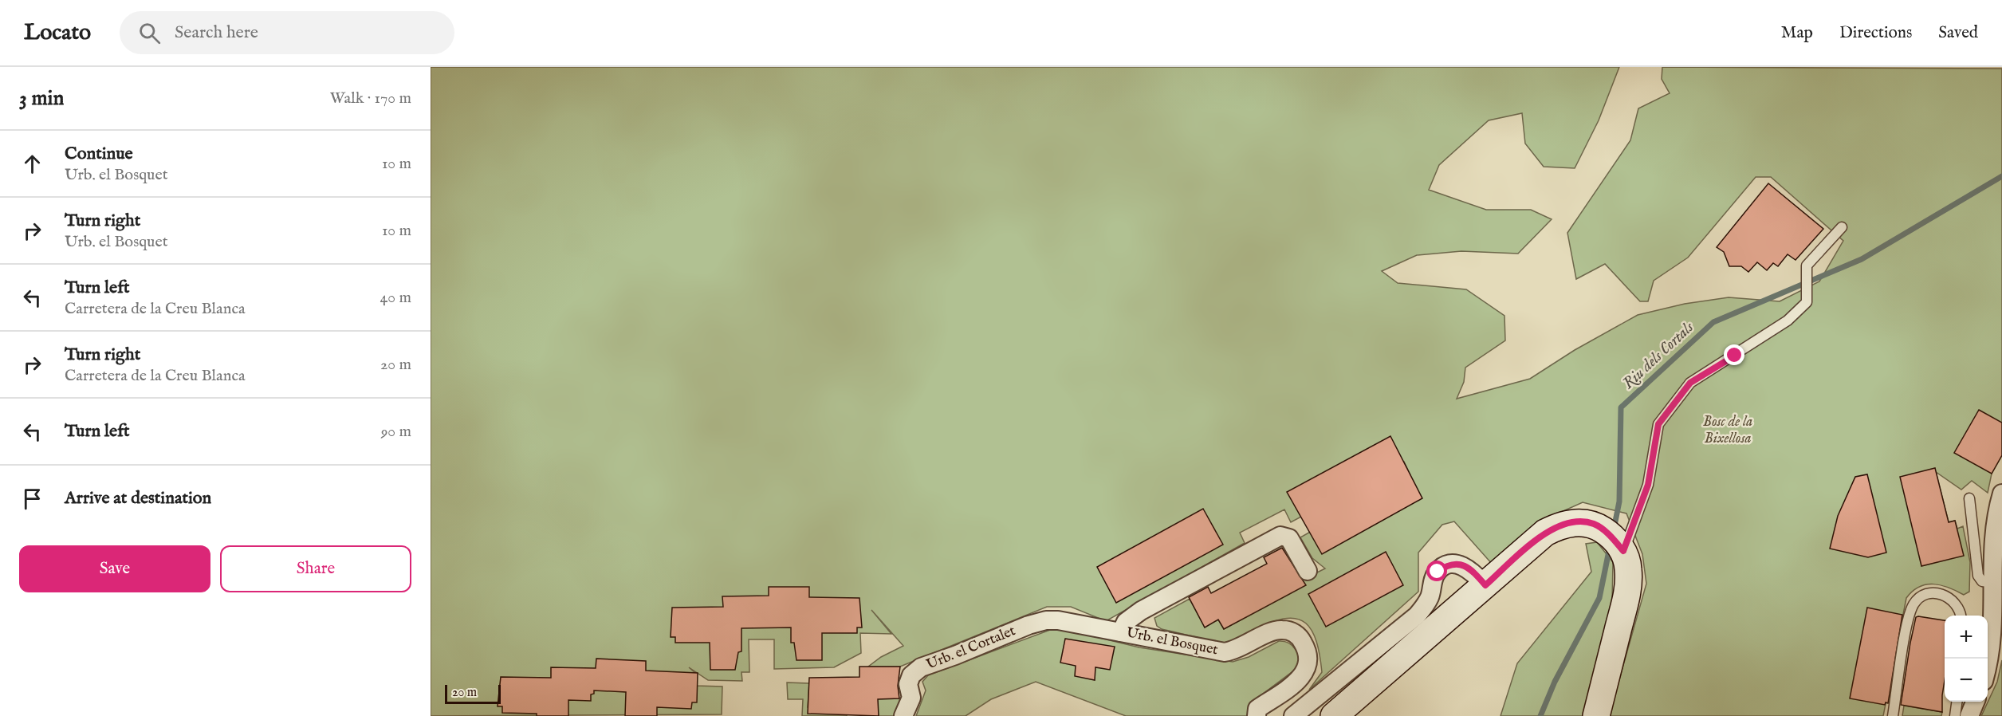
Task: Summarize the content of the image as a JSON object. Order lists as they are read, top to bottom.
{
  "streets": {
    "street": ["Urb. el Bosquet", "Urb. el Cortalet"]
  },
  "crossings": [
    ["Urb. el Bosquet", "Urb. el Cortalet"]
  ],
  "water": ["Riu dels Cortals"],
  "parks": ["Bosc de la Bixellosa"],
  "scale_bar": "20 m",
  "page": {
    "header": "Locato",
    "search": "Search here",
    "nav": ["Map", "Directions", "Saved"],
    "heading": ["3 min", "Walk · 170 m"],
    "list": [
      ["Continue", "Urb. el Bosquet", "10 m"],
      ["Turn right", "Urb. el Bosquet", "10 m"],
      ["Turn left", "Carretera de la Creu Blanca", "40 m"],
      ["Turn right", "Carretera de la Creu Blanca", "20 m"],
      ["Turn left", "90 m"],
      "Arrive at destination"
    ],
    "buttons": ["Save", "Share"],
    "map_buttons": ["+", "−"],
    "scale": "20 m"
  }
}
